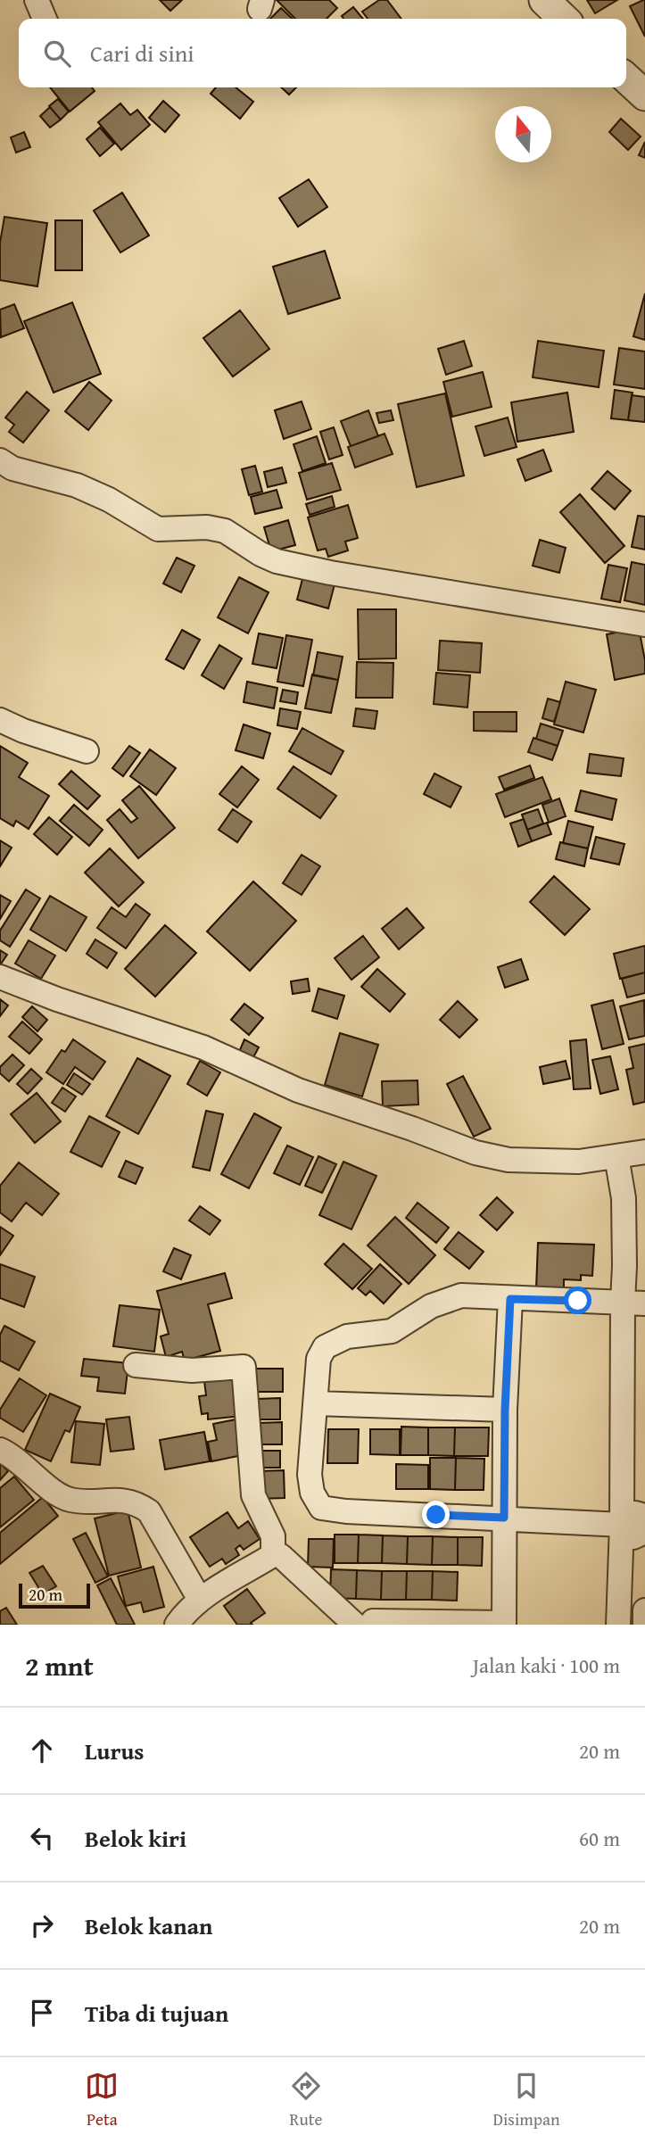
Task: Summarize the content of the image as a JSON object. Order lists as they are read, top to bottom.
{
  "scale_bar": "20 m",
  "north": "top",
  "page": {
    "search": "Cari di sini",
    "scale": "20 m",
    "heading": ["2 mnt", "Jalan kaki · 100 m"],
    "list": [
      ["Lurus", "20 m"],
      ["Belok kiri", "60 m"],
      ["Belok kanan", "20 m"],
      "Tiba di tujuan"
    ],
    "nav": ["Peta", "Rute", "Disimpan"]
  }
}
